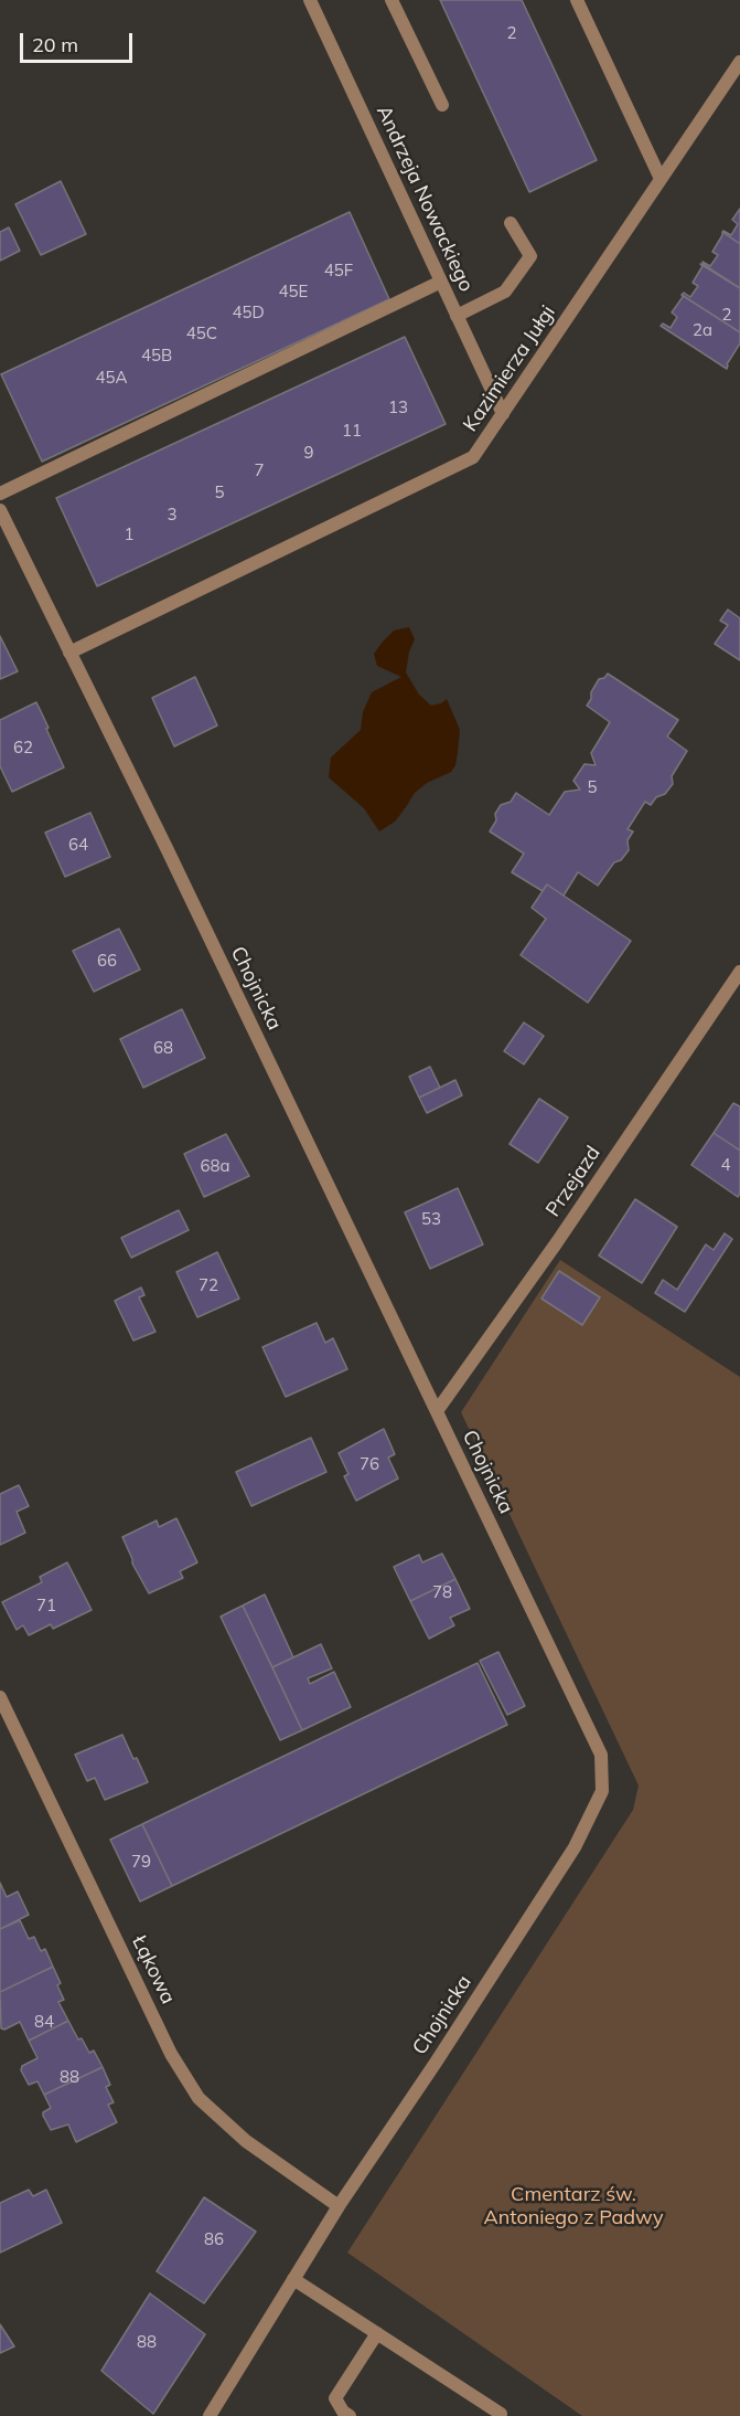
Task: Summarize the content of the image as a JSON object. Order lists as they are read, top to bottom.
{
  "streets": {
    "street": [
      "Andrzeja Nowackiego",
      "Kazimierza Jułgi",
      "Chojnicka",
      "Przejazd",
      "Łąkowa"
    ]
  },
  "crossings": [
    ["Andrzeja Nowackiego", "Kazimierza Jułgi"],
    ["Kazimierza Jułgi", "Chojnicka"],
    ["Chojnicka", "Przejazd"],
    ["Chojnicka", "Łąkowa"]
  ],
  "parks": ["Cmentarz św. Antoniego z Padwy"],
  "house_numbers": [
    "2",
    "45F",
    "45E",
    "45D",
    "2",
    "2a",
    "45C",
    "45B",
    "45A",
    "13",
    "11",
    "9",
    "7",
    "5",
    "3",
    "1",
    "62",
    "5",
    "64",
    "66",
    "68",
    "4",
    "68a",
    "53",
    "72",
    "76",
    "78",
    "71",
    "79",
    "84",
    "88",
    "86",
    "88"
  ],
  "scale_bar": "20 m"
}
